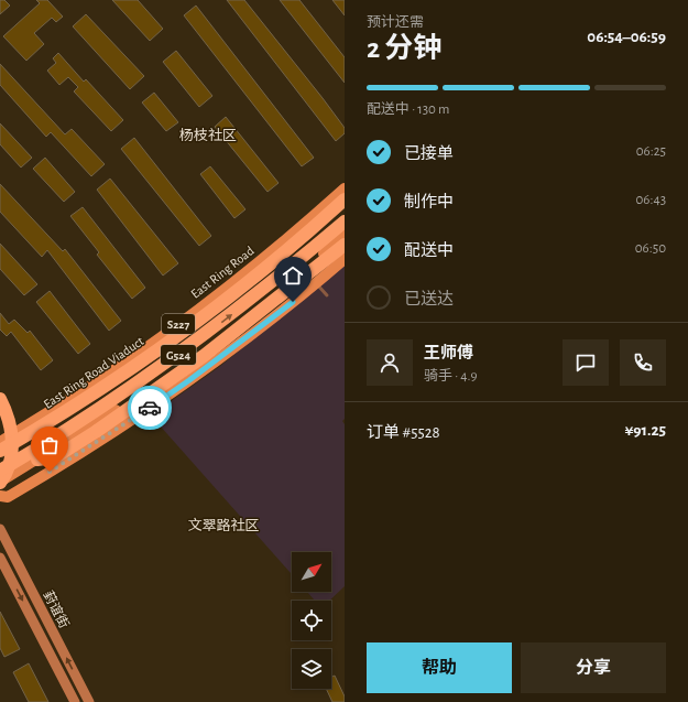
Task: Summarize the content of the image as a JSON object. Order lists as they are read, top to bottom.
{
  "streets": {
    "highway": ["G524", "East Ring Road Viaduct"],
    "main road": ["East Ring Road", "S227", "葑谊街"]
  },
  "districts": ["杨枝社区", "文翠路社区"],
  "north": "top right",
  "page": {
    "heading": ["2 分钟", "预计还需", "06:54–06:59"],
    "panel": [
      "王师傅",
      "骑手 · 4.9",
      "订单 #5528",
      "¥91.25"
    ],
    "bar": "配送中 · 130 m",
    "list": [
      ["已接单", "06:25"],
      ["制作中", "06:43"],
      ["配送中", "06:50"],
      "已送达"
    ],
    "buttons": ["帮助", "分享"]
  }
}
